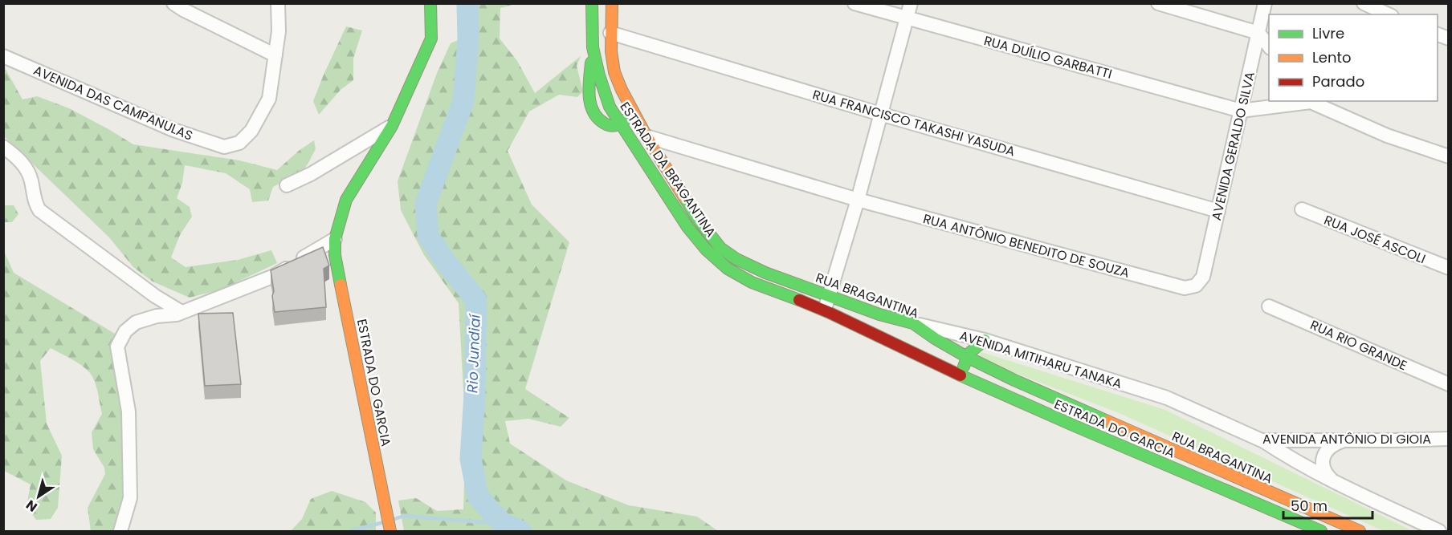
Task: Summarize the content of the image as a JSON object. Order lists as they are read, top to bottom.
{
  "streets": {
    "main road": ["ESTRADA DA BRAGANTINA", "RUA BRAGANTINA", "ESTRADA DO GARCIA"],
    "street": [
      "RUA DUÍLIO GARBATTI",
      "AVENIDA DAS CAMPANULAS",
      "RUA FRANCISCO TAKASHI YASUDA",
      "AVENIDA GERALDO SILVA",
      "RUA JOSÉ ASCOLI",
      "RUA ANTÔNIO BENEDITO DE SOUZA",
      "RUA RIO GRANDE",
      "AVENIDA MITIHARU TANAKA",
      "AVENIDA ANTÔNIO DI GIOIA"
    ]
  },
  "crossings": [
    ["RUA DUÍLIO GARBATTI", "AVENIDA GERALDO SILVA"],
    ["RUA FRANCISCO TAKASHI YASUDA", "AVENIDA GERALDO SILVA"],
    ["RUA FRANCISCO TAKASHI YASUDA", "RUA BRAGANTINA"],
    ["AVENIDA GERALDO SILVA", "RUA ANTÔNIO BENEDITO DE SOUZA"],
    ["ESTRADA DA BRAGANTINA", "ESTRADA DO GARCIA"],
    ["RUA ANTÔNIO BENEDITO DE SOUZA", "RUA BRAGANTINA"],
    ["RUA BRAGANTINA", "AVENIDA MITIHARU TANAKA"],
    ["AVENIDA MITIHARU TANAKA", "AVENIDA ANTÔNIO DI GIOIA"]
  ],
  "water": ["Rio Jundiaí"],
  "legend": ["Livre", "Lento", "Parado"],
  "scale_bar": "50 m",
  "north": "bottom left"
}
